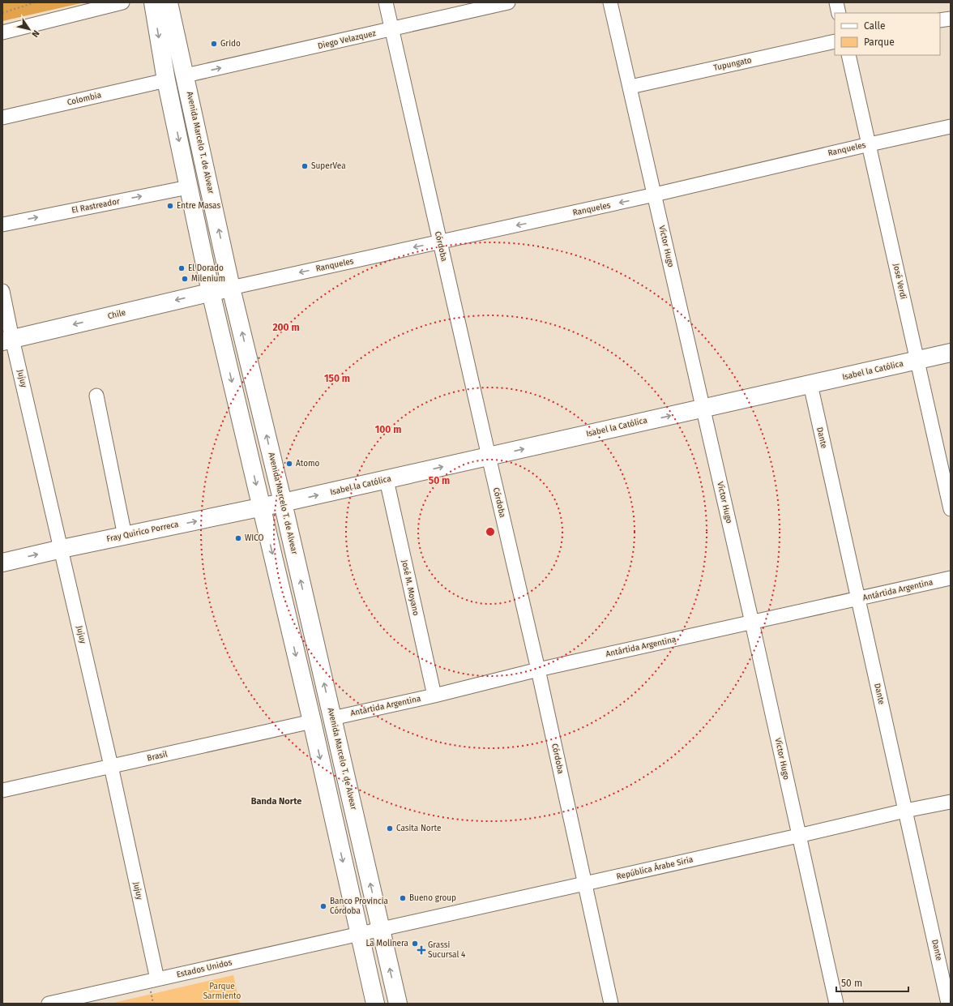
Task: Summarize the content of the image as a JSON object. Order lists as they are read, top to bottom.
{
  "streets": {
    "main road": [
      "Avenida Marcelo T. de Alvear",
      "Chile",
      "Isabel la Católica",
      "Fray Quirico Porreca"
    ],
    "street": [
      "Diego Velazquez",
      "Tupungato",
      "Colombia",
      "Ranqueles",
      "El Rastreador",
      "Córdoba",
      "Víctor Hugo",
      "José Verdi",
      "Jujuy",
      "Dante",
      "José M. Moyano",
      "Antártida Argentina",
      "Brasil",
      "República Árabe Siria",
      "Estados Unidos"
    ]
  },
  "crossings": [
    ["Diego Velazquez", "Avenida Marcelo T. de Alvear"],
    ["Diego Velazquez", "Córdoba"],
    ["Tupungato", "Víctor Hugo"],
    ["Avenida Marcelo T. de Alvear", "Ranqueles"],
    ["Avenida Marcelo T. de Alvear", "Chile"],
    ["Avenida Marcelo T. de Alvear", "Isabel la Católica"],
    ["Avenida Marcelo T. de Alvear", "Fray Quirico Porreca"],
    ["Avenida Marcelo T. de Alvear", "Antártida Argentina"],
    ["Avenida Marcelo T. de Alvear", "República Árabe Siria"],
    ["Ranqueles", "Córdoba"],
    ["Ranqueles", "Víctor Hugo"],
    ["Ranqueles", "José Verdi"],
    ["Ranqueles", "Chile"],
    ["Córdoba", "Isabel la Católica"],
    ["Córdoba", "Antártida Argentina"],
    ["Córdoba", "República Árabe Siria"],
    ["Víctor Hugo", "Isabel la Católica"],
    ["Víctor Hugo", "Antártida Argentina"],
    ["Víctor Hugo", "República Árabe Siria"],
    ["José Verdi", "Isabel la Católica"],
    ["Chile", "Jujuy"],
    ["Isabel la Católica", "Dante"],
    ["Isabel la Católica", "Fray Quirico Porreca"],
    ["Isabel la Católica", "José M. Moyano"],
    ["Jujuy", "Fray Quirico Porreca"],
    ["Jujuy", "Brasil"],
    ["Jujuy", "Estados Unidos"],
    ["Dante", "Antártida Argentina"],
    ["Dante", "República Árabe Siria"],
    ["José M. Moyano", "Antártida Argentina"],
    ["República Árabe Siria", "Estados Unidos"]
  ],
  "one_way": [
    "Diego Velazquez",
    "Ranqueles",
    "El Rastreador",
    "Chile",
    "Isabel la Católica",
    "Fray Quirico Porreca"
  ],
  "districts": ["Banda Norte"],
  "parks": ["Parque Sarmiento"],
  "places": {
    "other": [
      "Grido",
      "SuperVea",
      "Entre Masas",
      "El Dorado",
      "Milenium",
      "Atomo",
      "WICO",
      "Casita Norte",
      "Bueno group",
      "Banco Provincia Córdoba",
      "La Molinera"
    ],
    "health": ["Grassi Sucursal 4"]
  },
  "legend": ["Calle", "Parque"],
  "scale_bar": "50 m",
  "north": "bottom right",
  "rings": [
    "200 m",
    "150 m",
    "100 m",
    "50 m"
  ]
}
